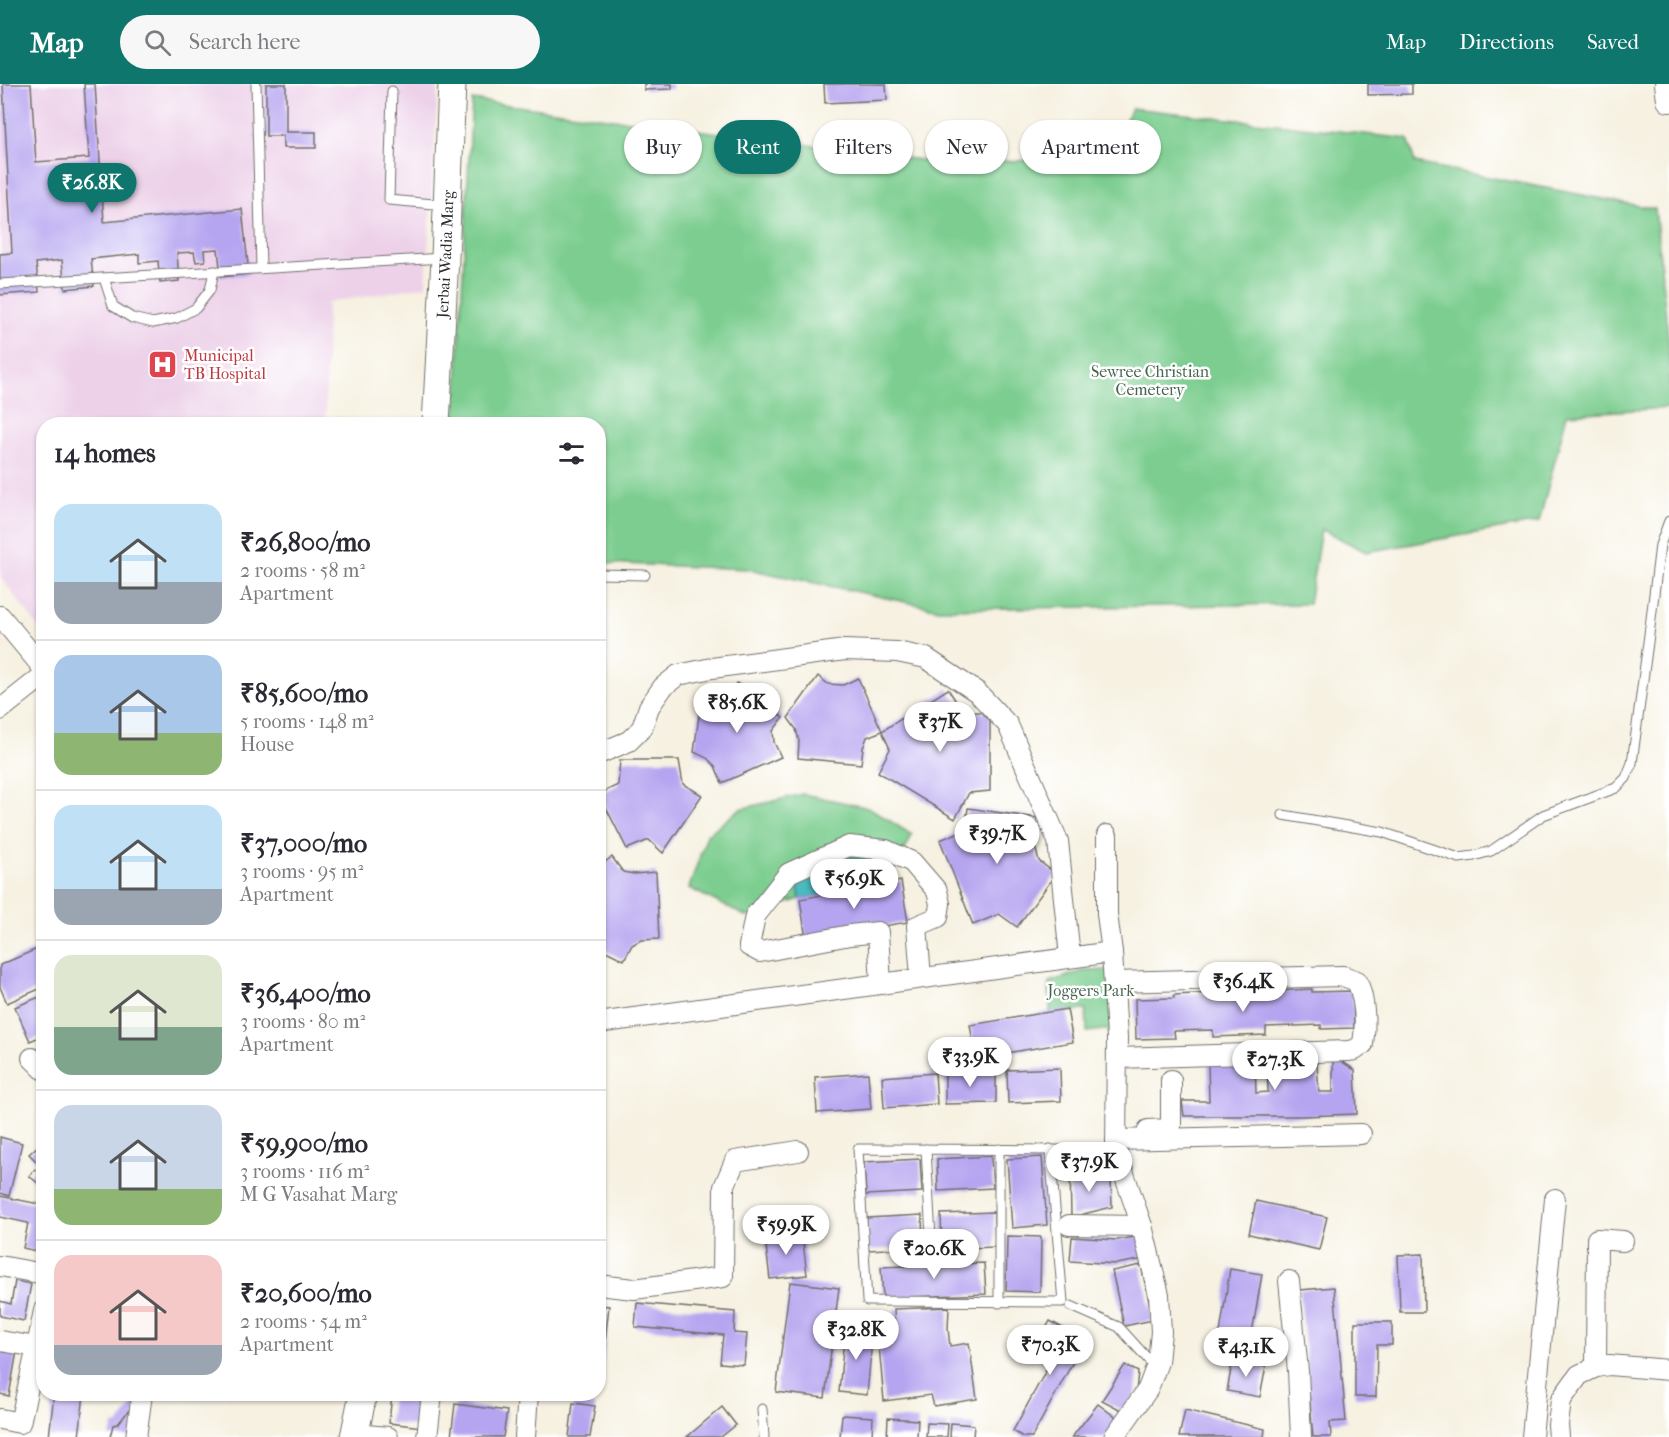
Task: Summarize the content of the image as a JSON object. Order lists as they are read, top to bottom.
{
  "streets": {
    "main road": ["Jerbai Wadia Marg"]
  },
  "parks": ["Sewree Christian Cemetery", "Joggers Park"],
  "places": {
    "hospital": ["Municipal TB Hospital"]
  },
  "page": {
    "header": "Map",
    "search": "Search here",
    "nav": ["Map", "Directions", "Saved"],
    "chip": [
      "Buy",
      "Rent",
      "Filters",
      "New",
      "Apartment"
    ],
    "price": [
      "₹26.8K",
      "₹85.6K",
      "₹37K",
      "₹39.7K",
      "₹56.9K",
      "₹36.4K",
      "₹33.9K",
      "₹27.3K",
      "₹37.9K",
      "₹59.9K",
      "₹20.6K",
      "₹32.8K",
      "₹70.3K",
      "₹43.1K"
    ],
    "heading": "14 homes",
    "list": [
      {
        "name": "₹26,800/mo",
        "note": "2 rooms · 58 m² · Apartment"
      },
      {
        "name": "₹85,600/mo",
        "note": "5 rooms · 148 m² · House"
      },
      {
        "name": "₹37,000/mo",
        "note": "3 rooms · 95 m² · Apartment"
      },
      {
        "name": "₹36,400/mo",
        "note": "3 rooms · 80 m² · Apartment"
      },
      {
        "name": "₹59,900/mo",
        "note": "3 rooms · 116 m² · M G Vasahat Marg"
      },
      {
        "name": "₹20,600/mo",
        "note": "2 rooms · 54 m² · Apartment"
      }
    ]
  }
}
